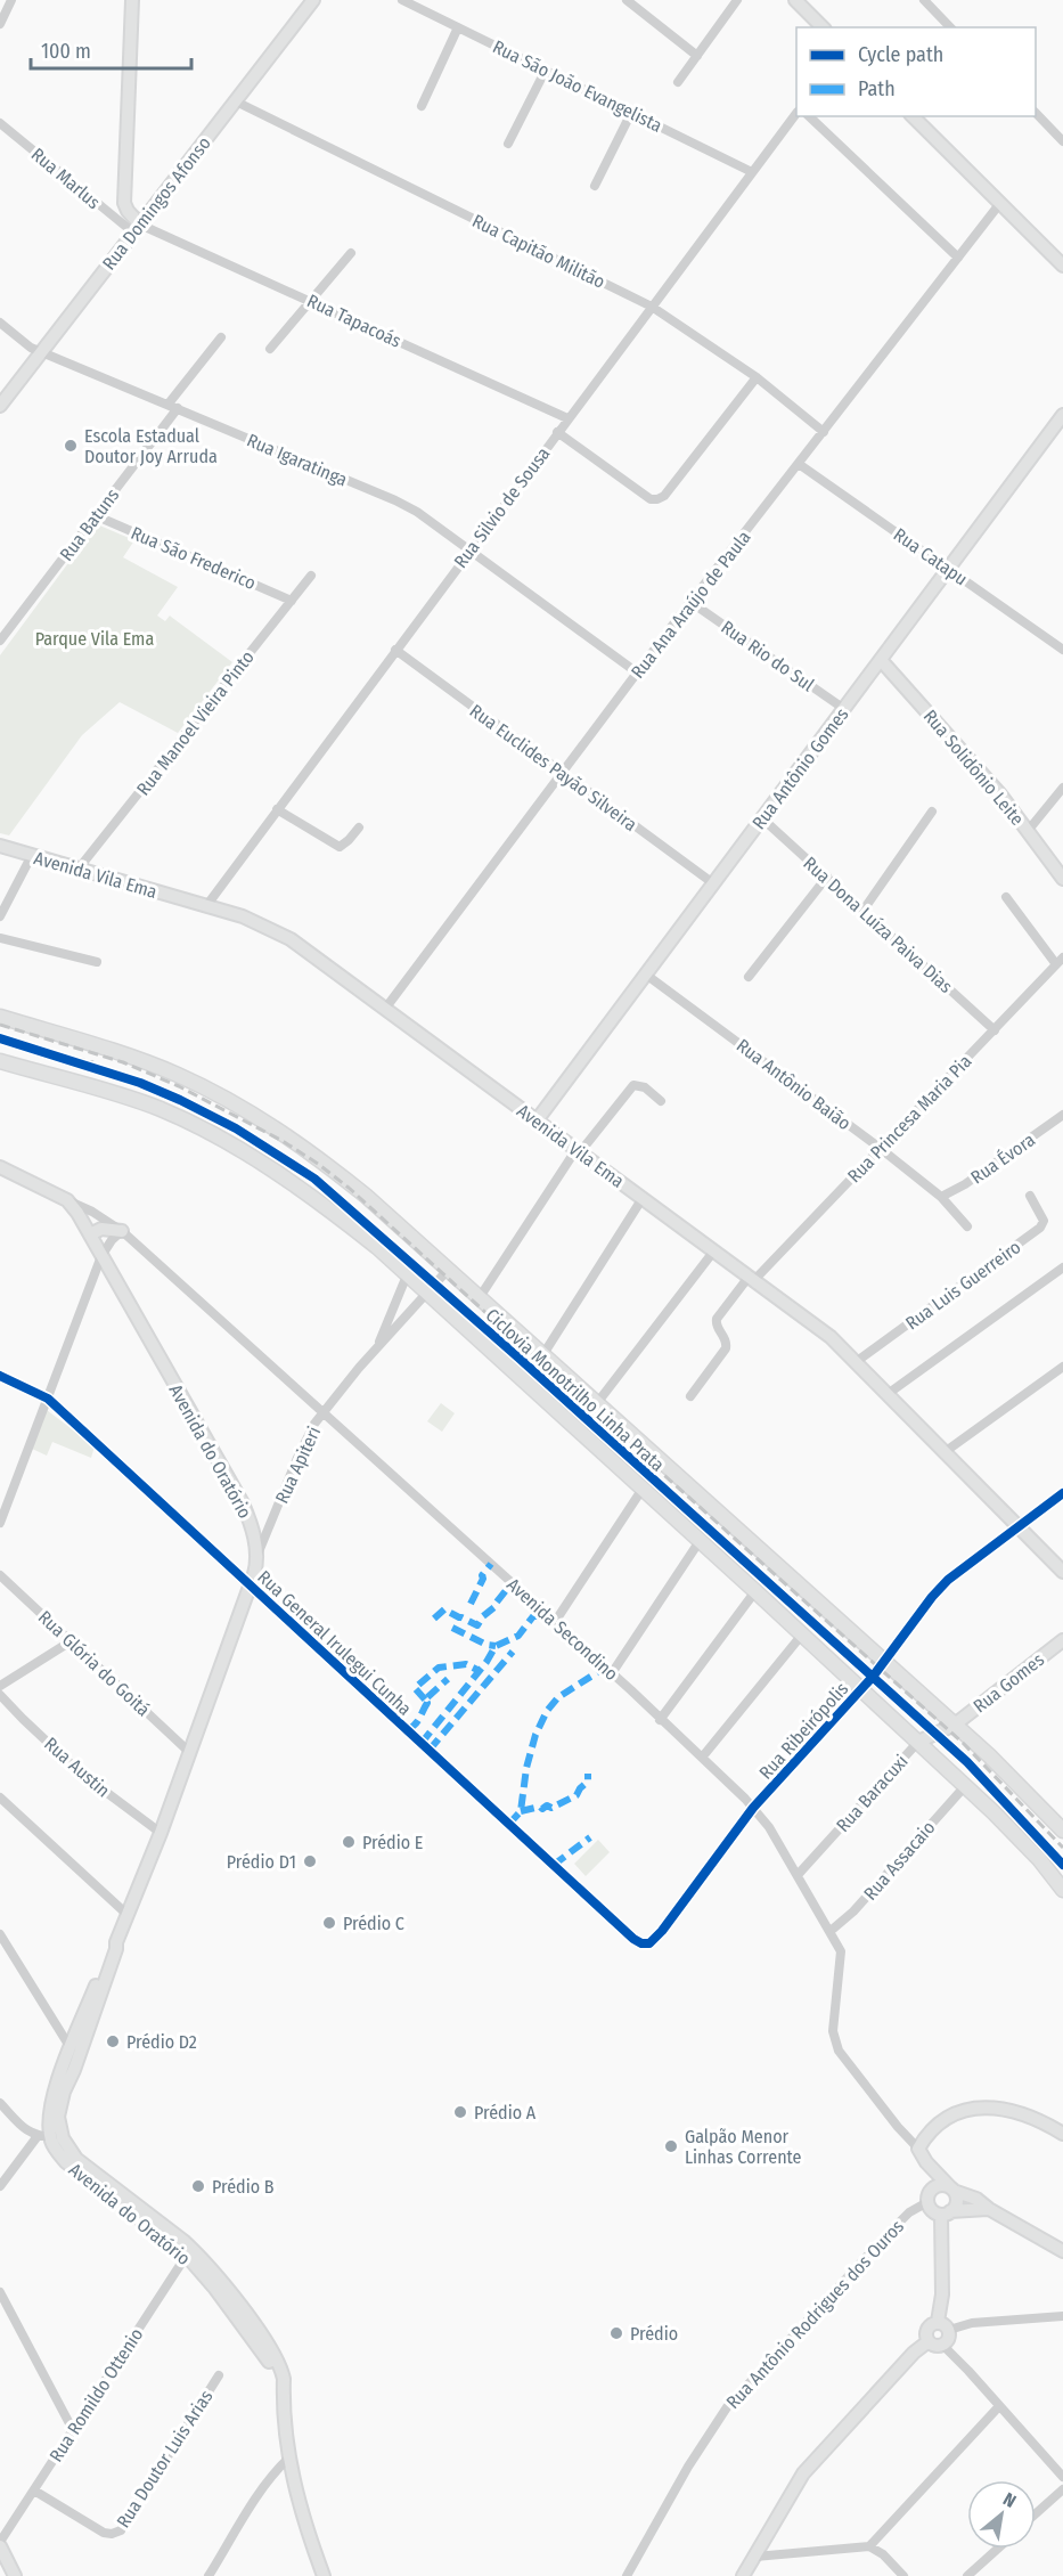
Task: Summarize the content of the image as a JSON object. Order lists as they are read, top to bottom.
{
  "streets": {
    "main road": [
      "Rua Domingos Afonso",
      "Rua Solidônio Leite",
      "Rua Antônio Gomes",
      "Avenida Vila Ema",
      "Avenida do Oratório",
      "Rua Gomes",
      "Rua Baracuxi"
    ],
    "street": [
      "Rua São João Evangelista",
      "Rua Marlus",
      "Rua Capitão Militão",
      "Rua Tapacoás",
      "Rua Igaratinga",
      "Rua Silvio de Sousa",
      "Rua Batuns",
      "Rua Catapu",
      "Rua São Frederico",
      "Rua Ana Araújo de Paula",
      "Rua Rio do Sul",
      "Rua Manoel Vieira Pinto",
      "Rua Euclides Payão Silveira",
      "Rua Dona Luíza Paiva Dias",
      "Rua Antônio Baião",
      "Rua Princesa Maria Pia",
      "Rua Évora",
      "Rua Luis Guerreiro",
      "Rua Apiteri",
      "Avenida Secondino",
      "Rua General Irulegui Cunha",
      "Rua Glória do Goitá",
      "Rua Ribeirópolis",
      "Rua Austin",
      "Rua Assacaio",
      "Rua Antônio Rodrigues dos Ouros",
      "Rua Romildo Ottenio",
      "Rua Doutor Luis Arias"
    ],
    "cycle path": ["Ciclovia Monotrilho Linha Prata"]
  },
  "crossings": [
    ["Rua São João Evangelista", "Rua Silvio de Sousa"],
    ["Rua Marlus", "Rua Domingos Afonso"],
    ["Rua Marlus", "Rua Tapacoás"],
    ["Rua Domingos Afonso", "Rua Capitão Militão"],
    ["Rua Domingos Afonso", "Rua Tapacoás"],
    ["Rua Domingos Afonso", "Rua Igaratinga"],
    ["Rua Capitão Militão", "Rua Silvio de Sousa"],
    ["Rua Capitão Militão", "Rua Ana Araújo de Paula"],
    ["Rua Tapacoás", "Rua Silvio de Sousa"],
    ["Rua Igaratinga", "Rua Silvio de Sousa"],
    ["Rua Igaratinga", "Rua Batuns"],
    ["Rua Igaratinga", "Rua Ana Araújo de Paula"],
    ["Rua Silvio de Sousa", "Rua Euclides Payão Silveira"],
    ["Rua Silvio de Sousa", "Avenida Vila Ema"],
    ["Rua Batuns", "Rua São Frederico"],
    ["Rua Catapu", "Rua Ana Araújo de Paula"],
    ["Rua Catapu", "Rua Antônio Gomes"],
    ["Rua São Frederico", "Rua Manoel Vieira Pinto"],
    ["Rua Ana Araújo de Paula", "Rua Rio do Sul"],
    ["Rua Ana Araújo de Paula", "Rua Euclides Payão Silveira"],
    ["Rua Ana Araújo de Paula", "Avenida Vila Ema"],
    ["Rua Rio do Sul", "Rua Antônio Gomes"],
    ["Rua Manoel Vieira Pinto", "Avenida Vila Ema"],
    ["Rua Euclides Payão Silveira", "Rua Antônio Gomes"],
    ["Rua Solidônio Leite", "Rua Antônio Gomes"],
    ["Rua Antônio Gomes", "Avenida Vila Ema"],
    ["Rua Antônio Gomes", "Rua Dona Luíza Paiva Dias"],
    ["Rua Antônio Gomes", "Rua Antônio Baião"],
    ["Avenida Vila Ema", "Rua Princesa Maria Pia"],
    ["Avenida Vila Ema", "Rua Luis Guerreiro"],
    ["Avenida Vila Ema", "Rua Ribeirópolis"],
    ["Rua Dona Luíza Paiva Dias", "Rua Princesa Maria Pia"],
    ["Rua Antônio Baião", "Rua Princesa Maria Pia"],
    ["Rua Antônio Baião", "Rua Évora"],
    ["Avenida do Oratório", "Rua Apiteri"],
    ["Avenida do Oratório", "Avenida Secondino"],
    ["Avenida do Oratório", "Rua General Irulegui Cunha"],
    ["Avenida do Oratório", "Rua Glória do Goitá"],
    ["Avenida do Oratório", "Rua Austin"],
    ["Avenida do Oratório", "Rua Romildo Ottenio"],
    ["Rua Apiteri", "Avenida Secondino"],
    ["Avenida Secondino", "Rua Ribeirópolis"],
    ["Avenida Secondino", "Rua Baracuxi"],
    ["Avenida Secondino", "Rua Assacaio"],
    ["Rua General Irulegui Cunha", "Rua Ribeirópolis"],
    ["Rua Gomes", "Rua Baracuxi"],
    ["Rua Romildo Ottenio", "Rua Doutor Luis Arias"]
  ],
  "parks": ["Parque Vila Ema"],
  "places": [
    "Escola Estadual Doutor Joy Arruda",
    "Prédio E",
    "Prédio D1",
    "Prédio C",
    "Prédio D2",
    "Prédio A",
    "Galpão Menor Linhas Corrente",
    "Prédio B",
    "Prédio"
  ],
  "legend": ["Cycle path", "Path"],
  "scale_bar": "100 m",
  "north": "top right"
}
